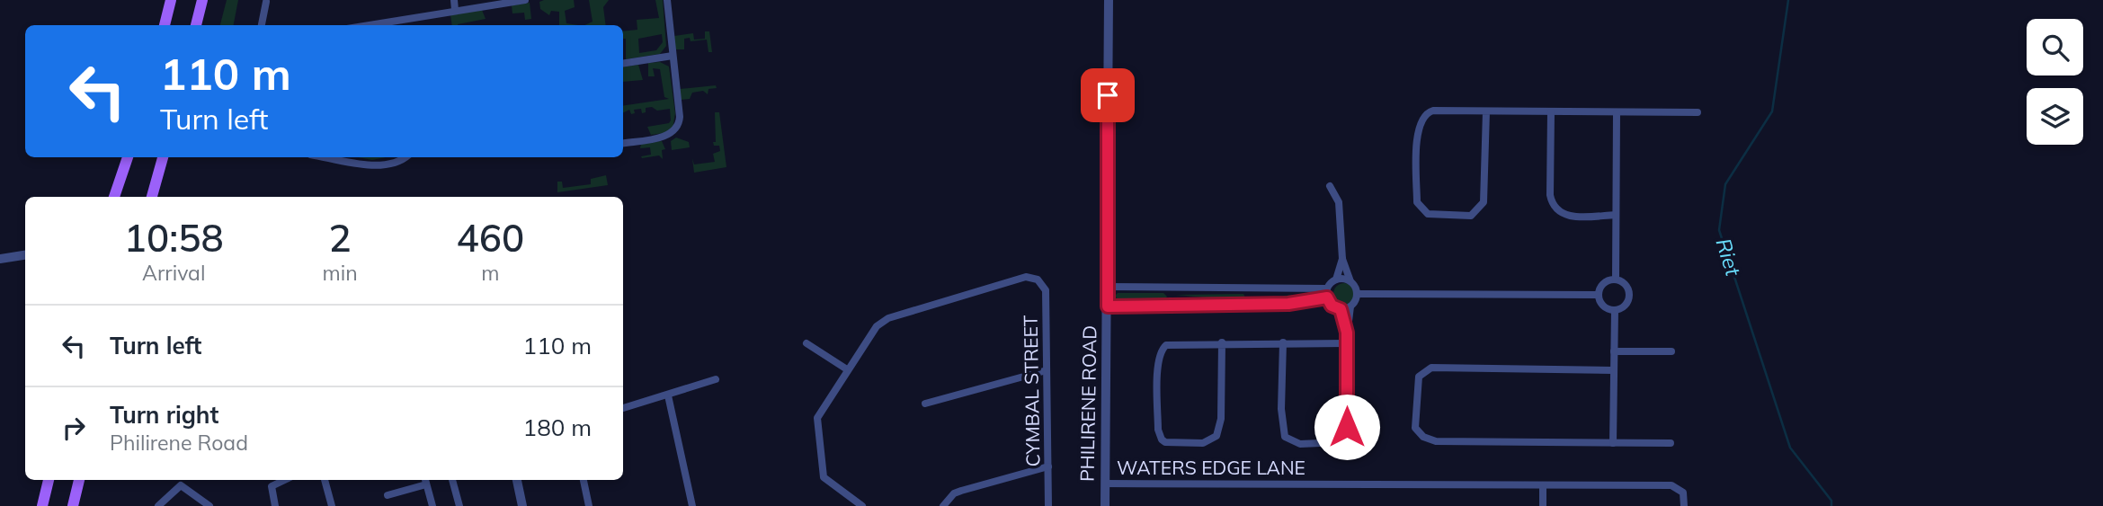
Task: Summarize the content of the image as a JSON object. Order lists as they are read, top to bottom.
{
  "streets": {
    "street": ["CYMBAL STREET", "PHILIRENE ROAD", "WATERS EDGE LANE"]
  },
  "crossings": [
    ["PHILIRENE ROAD", "WATERS EDGE LANE"]
  ],
  "water": ["Riet"],
  "page": {
    "turn": ["110 m", "Turn left"],
    "eta": [
      "10:58",
      "Arrival",
      "2",
      "min",
      "460",
      "m"
    ],
    "list": [
      {
        "name": "Turn left",
        "value": "110 m"
      },
      {
        "name": "Turn right",
        "note": "Philirene Road",
        "value": "180 m"
      }
    ]
  }
}
